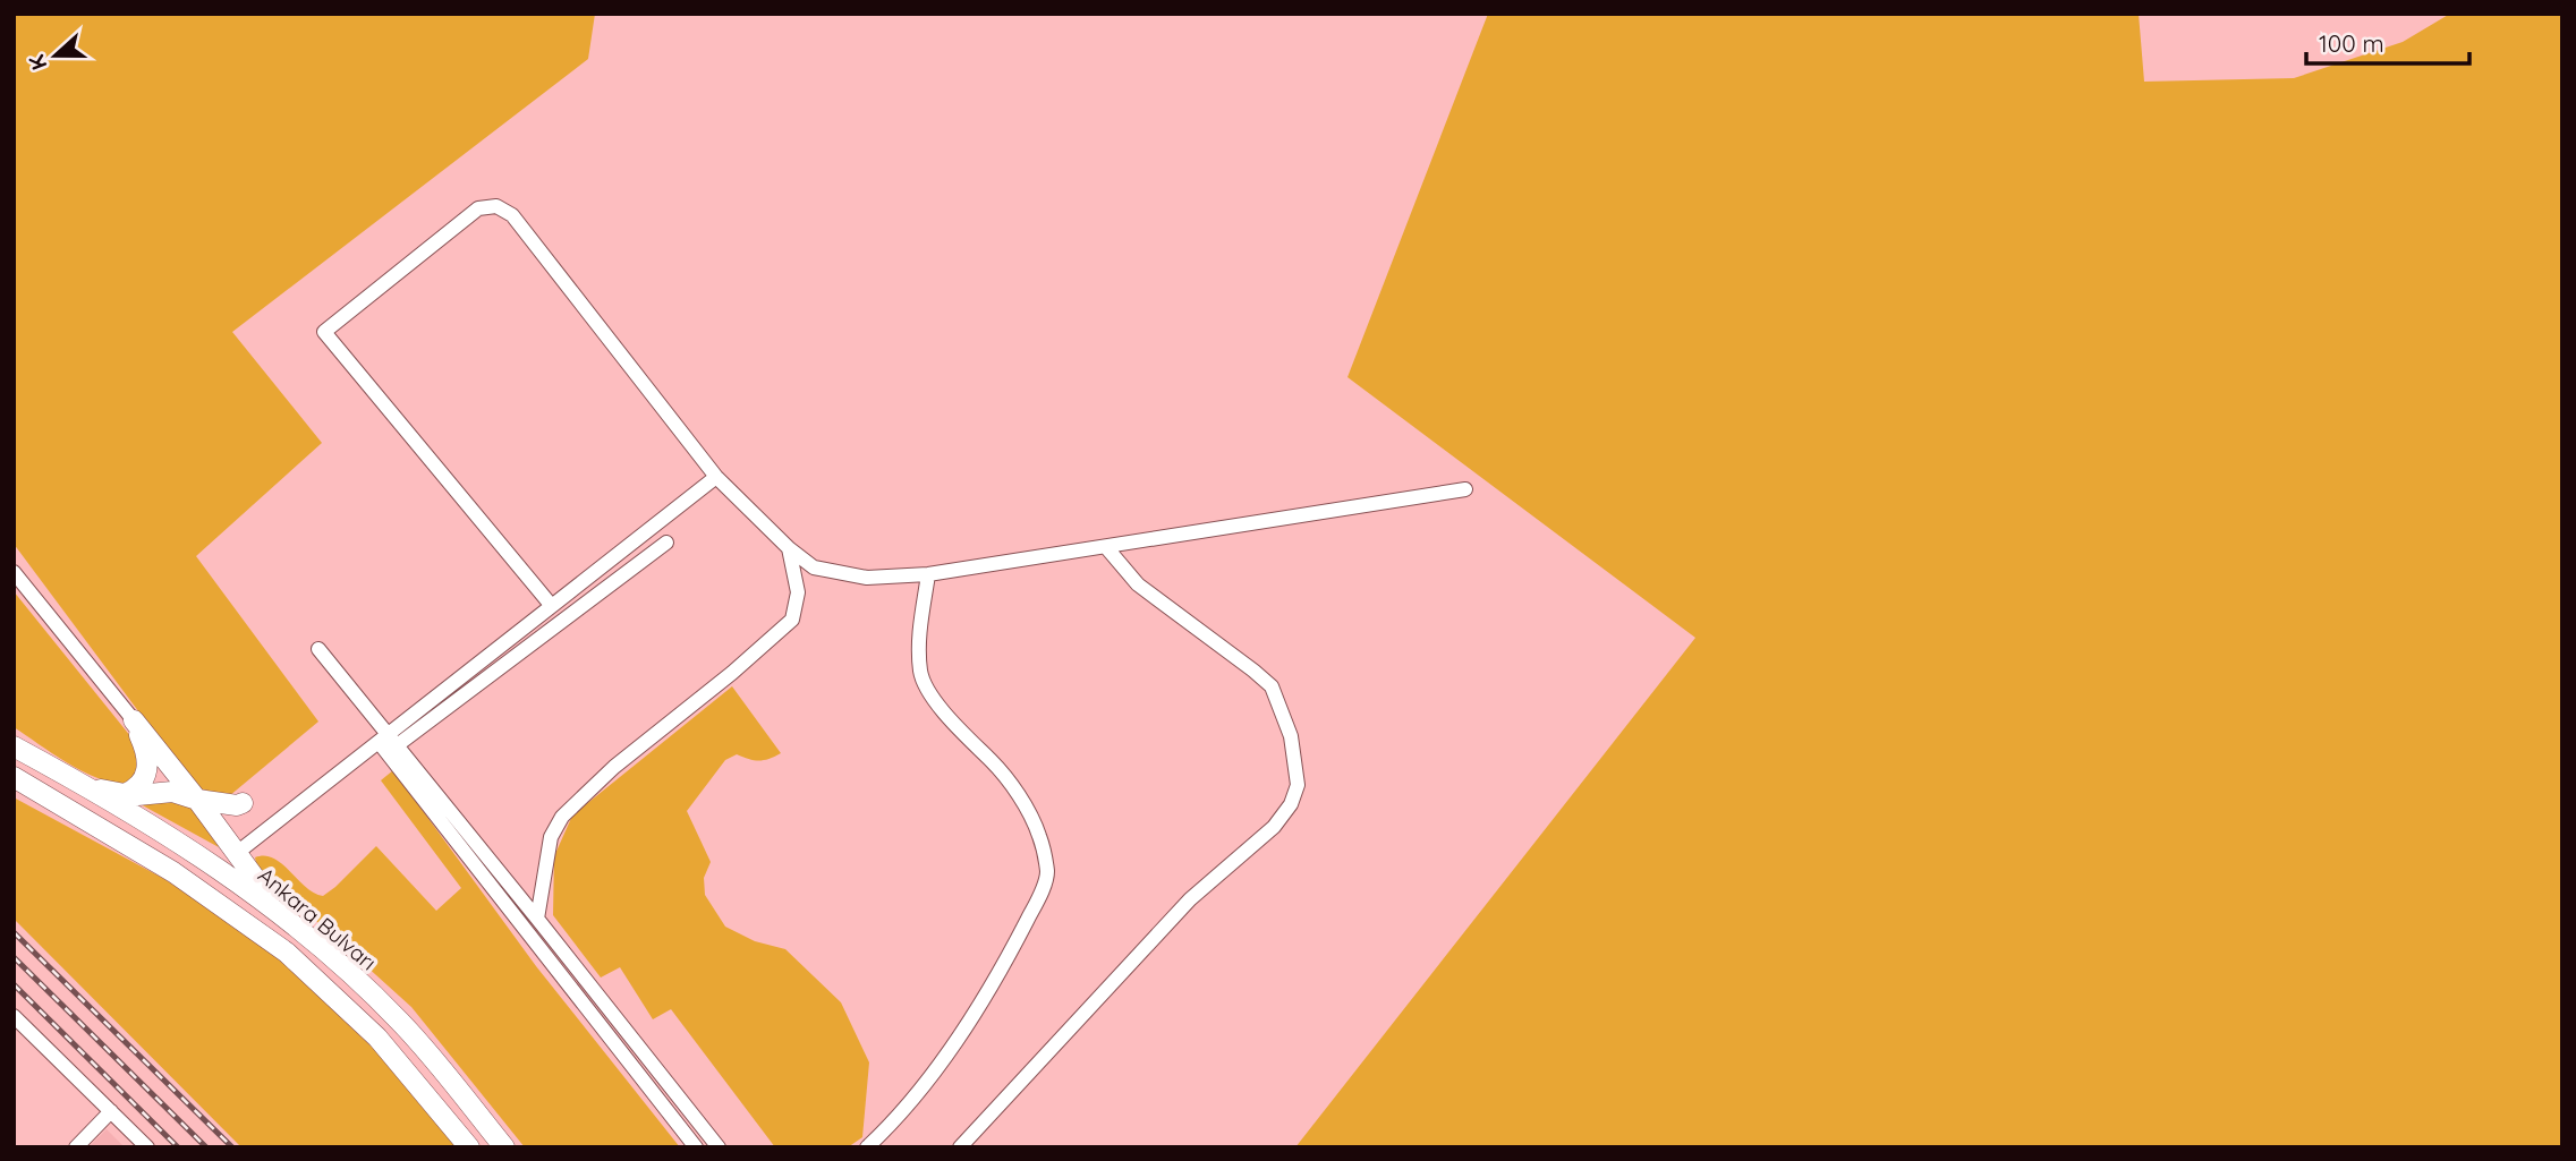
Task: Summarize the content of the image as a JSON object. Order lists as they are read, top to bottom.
{
  "streets": {
    "main road": ["Ankara Bulvarı"]
  },
  "scale_bar": "100 m",
  "north": "left"
}
